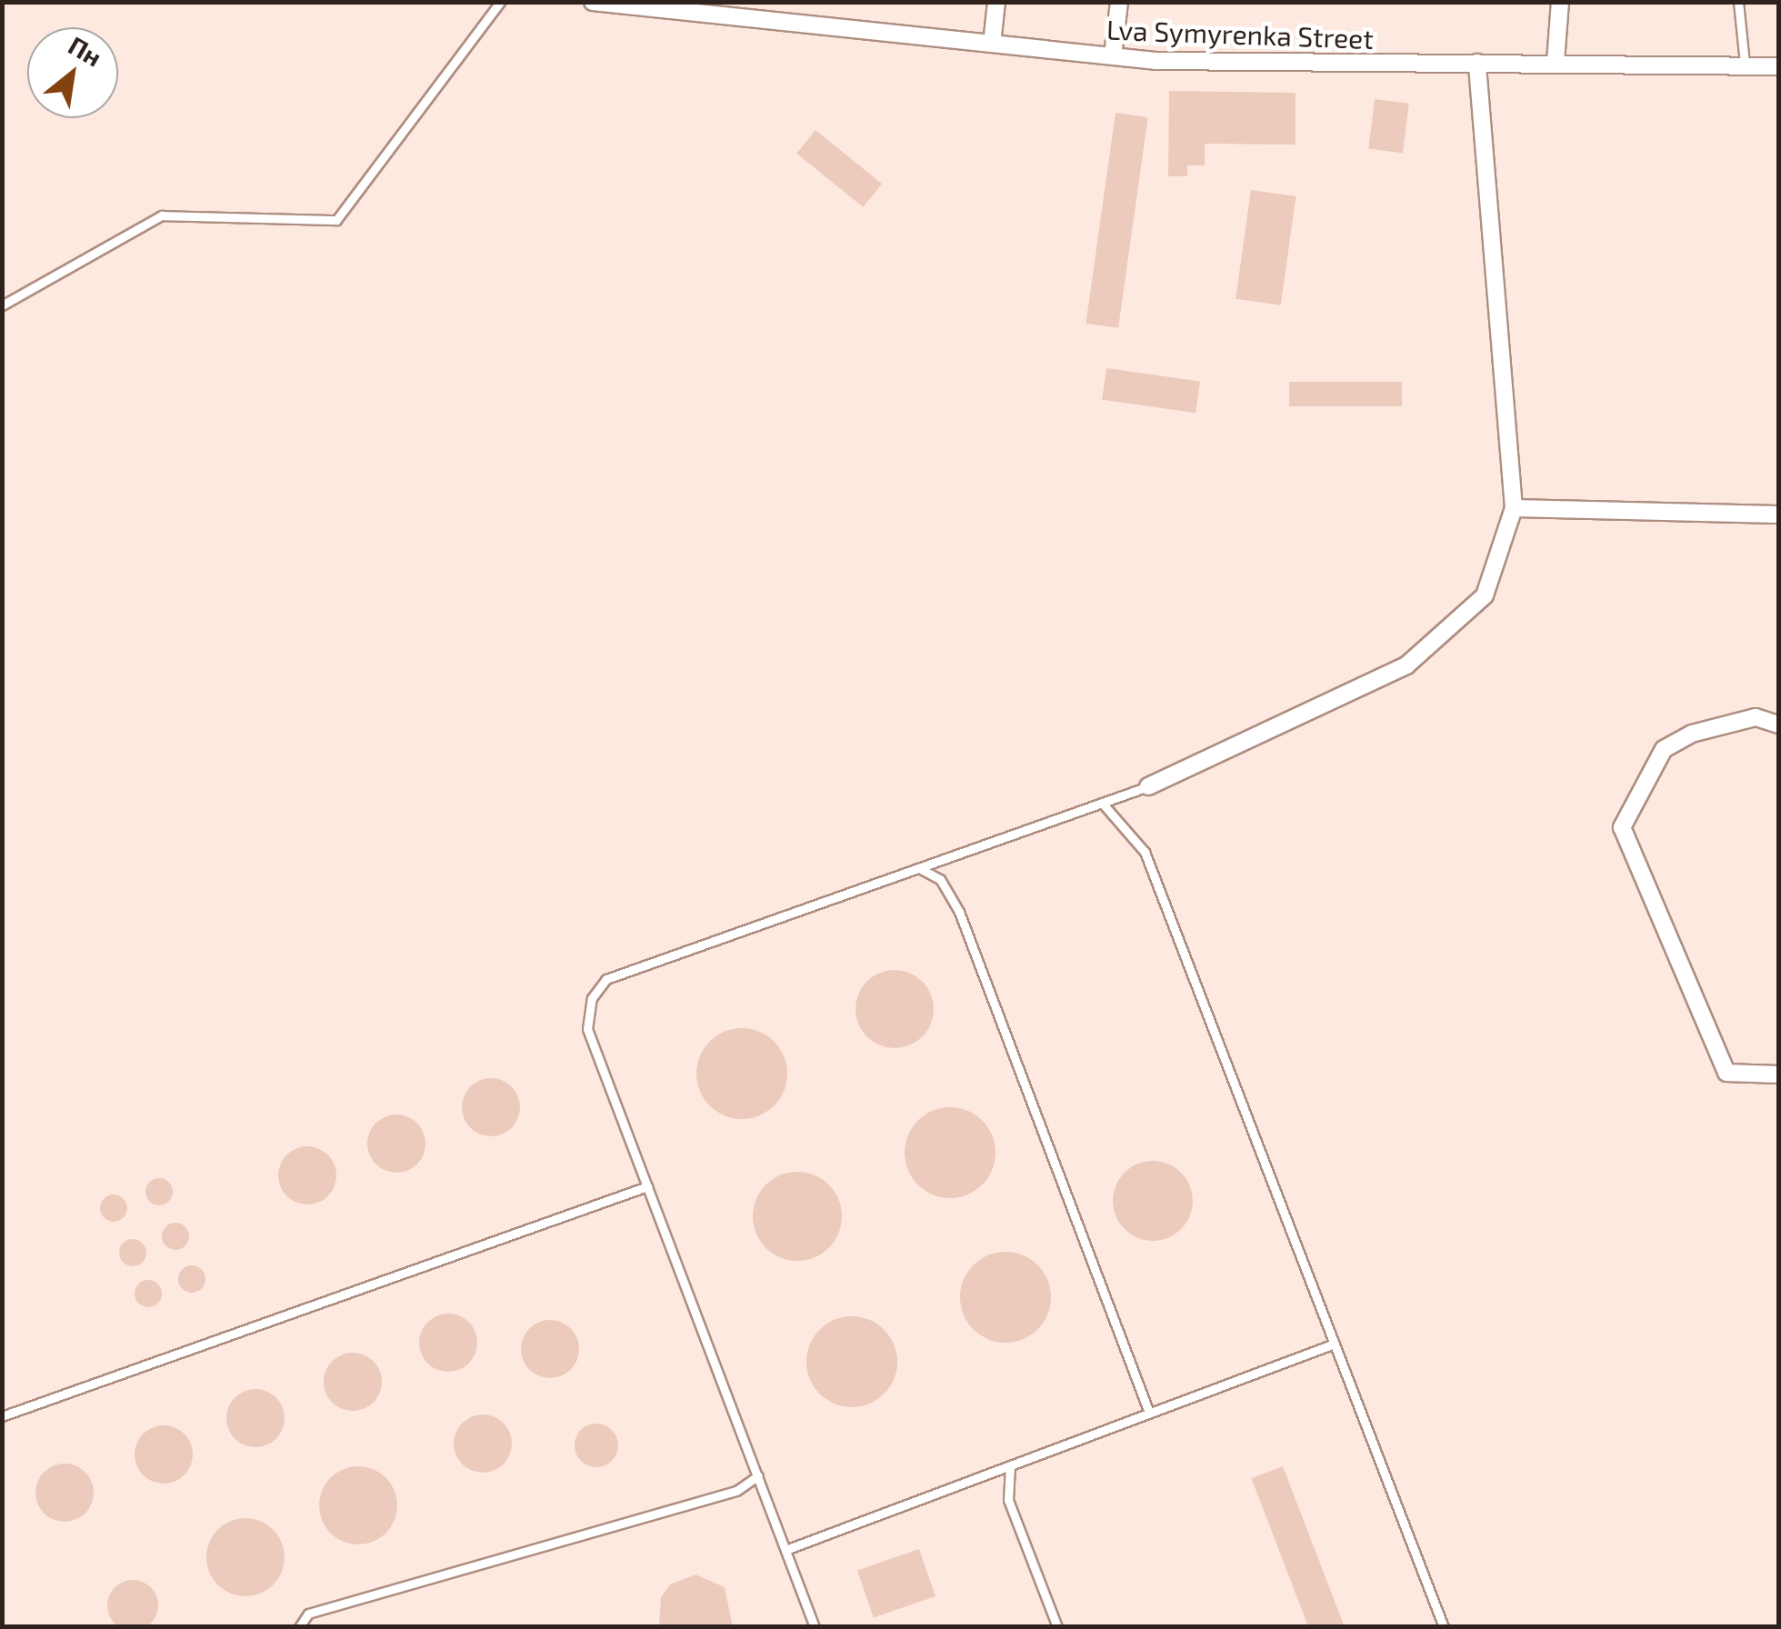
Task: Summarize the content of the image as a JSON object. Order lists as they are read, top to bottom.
{
  "streets": {
    "street": ["Lva Symyrenka Street"]
  },
  "north": "top right"
}
